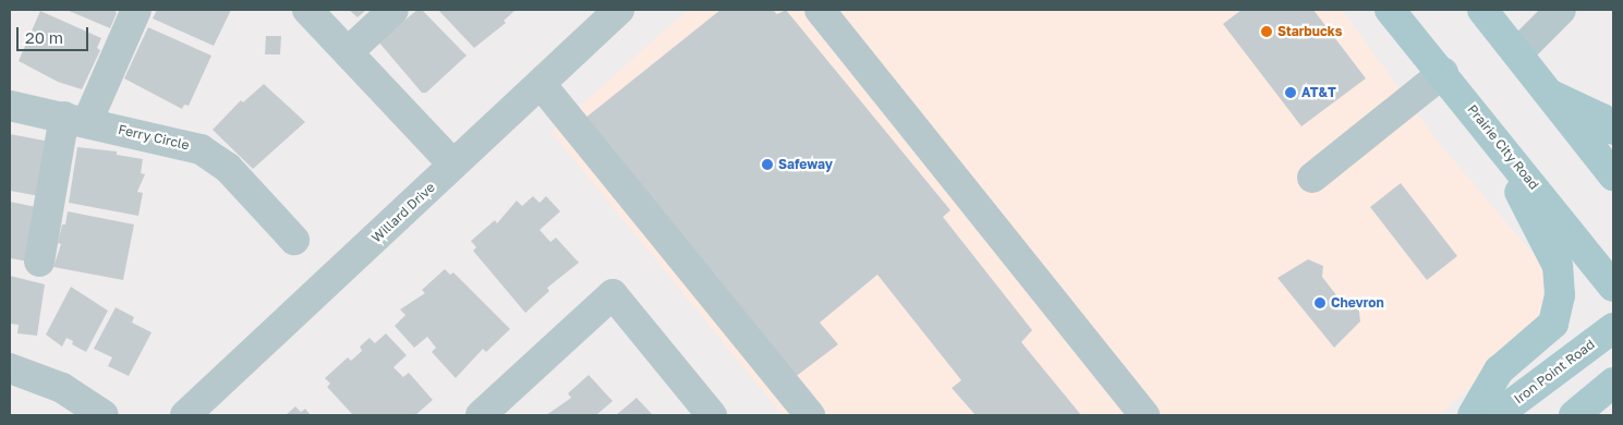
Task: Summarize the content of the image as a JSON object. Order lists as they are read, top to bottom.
{
  "streets": {
    "main road": ["Prairie City Road", "Iron Point Road"],
    "street": ["Ferry Circle", "Willard Drive"]
  },
  "places": [
    "Starbucks",
    "AT&T",
    "Safeway",
    "Chevron"
  ],
  "scale_bar": "20 m"
}
